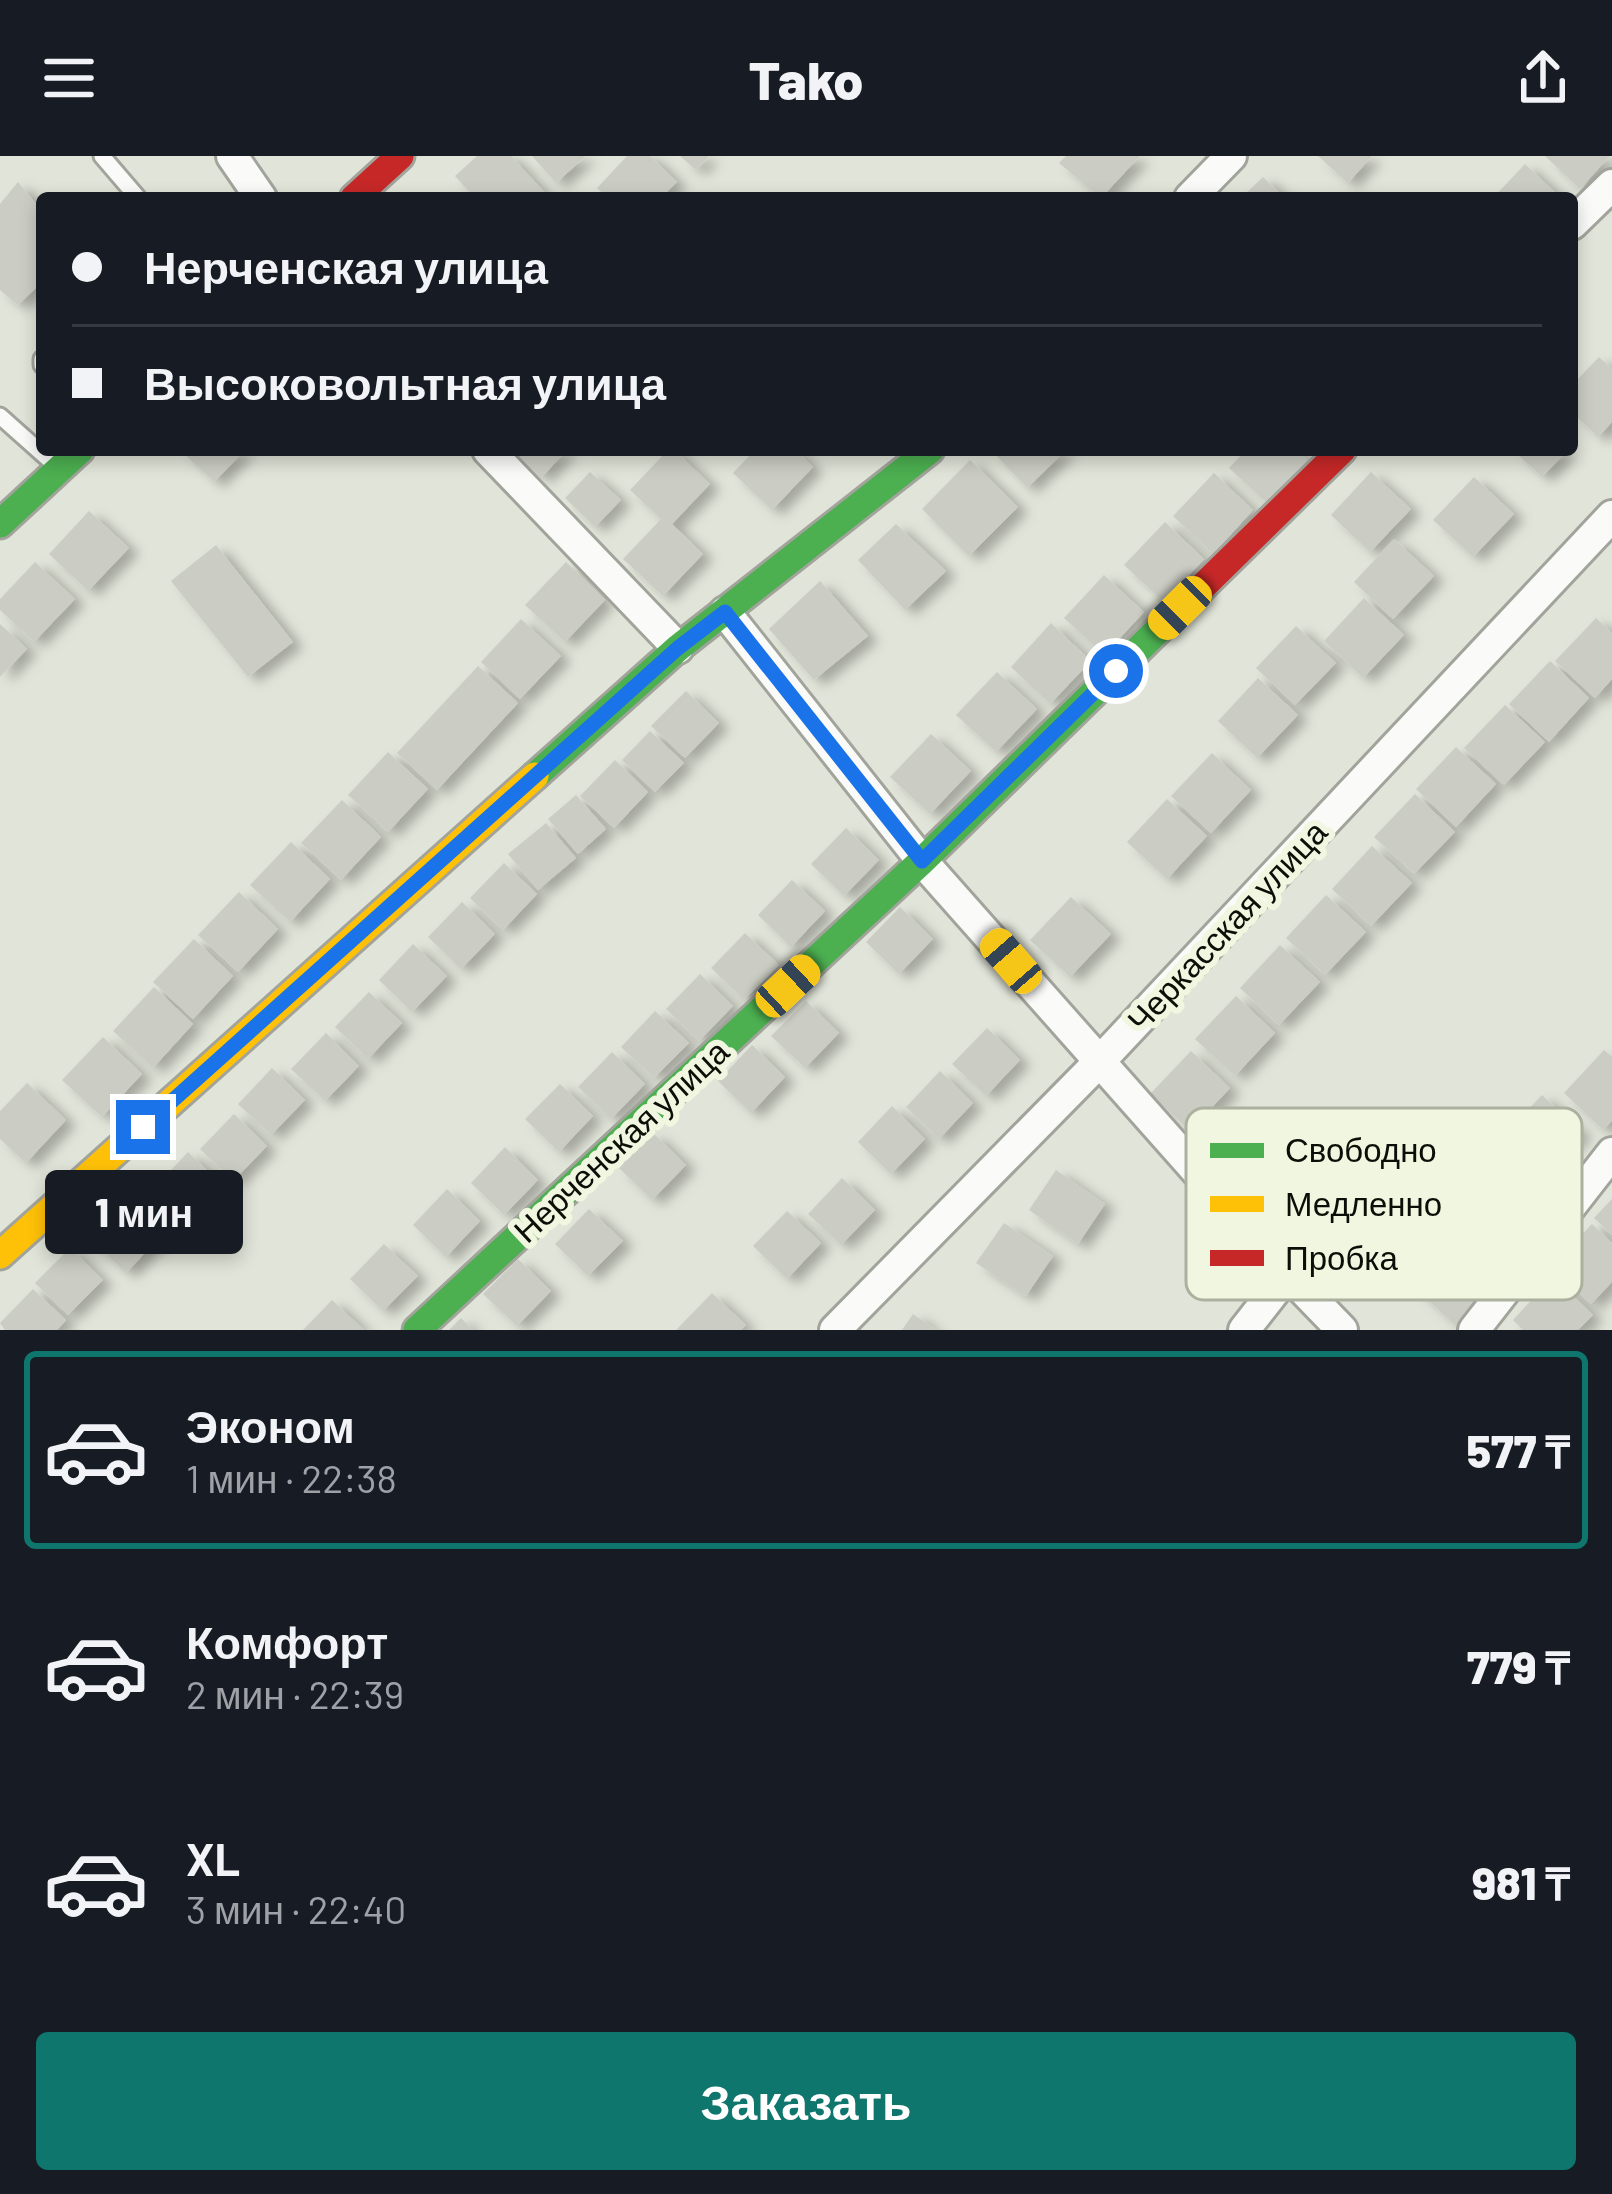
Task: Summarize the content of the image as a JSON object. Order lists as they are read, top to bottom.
{
  "streets": {
    "street": ["Черкасская улица", "Нерченская улица"]
  },
  "legend": ["Свободно", "Медленно", "Пробка"],
  "page": {
    "header": "Tako",
    "banner": ["Нерченская улица", "Высоковольтная улица"],
    "bubble": "1 мин",
    "list": [
      {
        "name": "Эконом",
        "note": "1 мин · 22:38",
        "value": "577 ₸"
      },
      {
        "name": "Комфорт",
        "note": "2 мин · 22:39",
        "value": "779 ₸"
      },
      {
        "name": "XL",
        "note": "3 мин · 22:40",
        "value": "981 ₸"
      }
    ],
    "buttons": "Заказать"
  }
}
